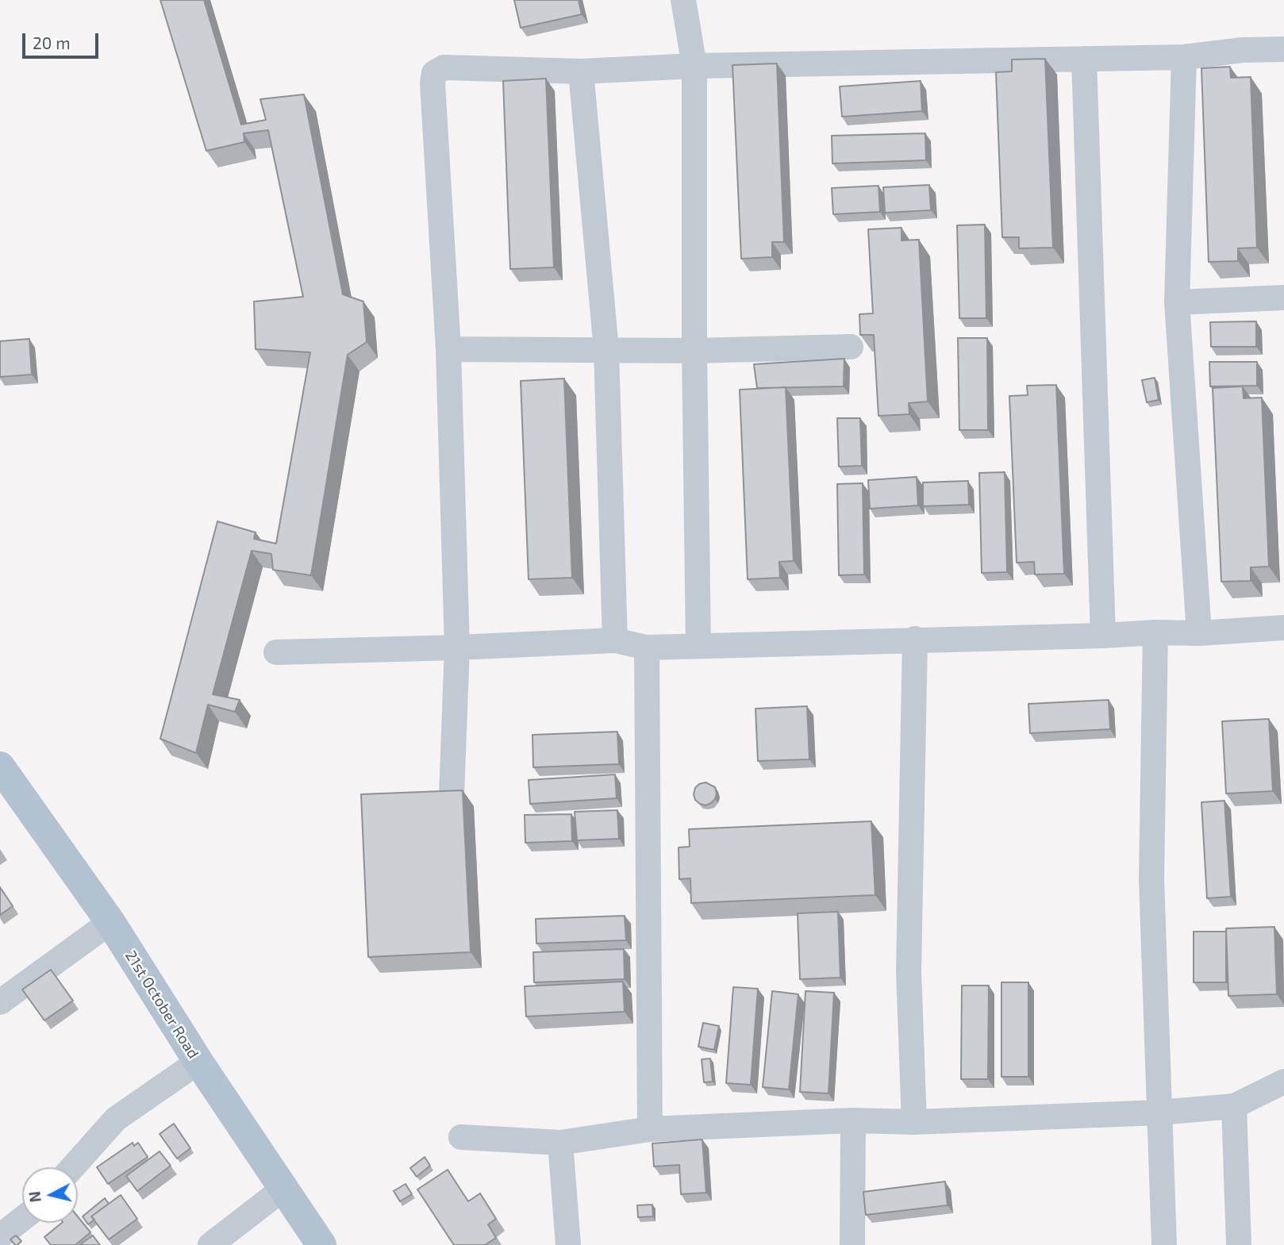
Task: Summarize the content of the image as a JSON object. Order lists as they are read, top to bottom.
{
  "streets": {
    "main road": ["21st October Road"]
  },
  "scale_bar": "20 m",
  "north": "left"
}
